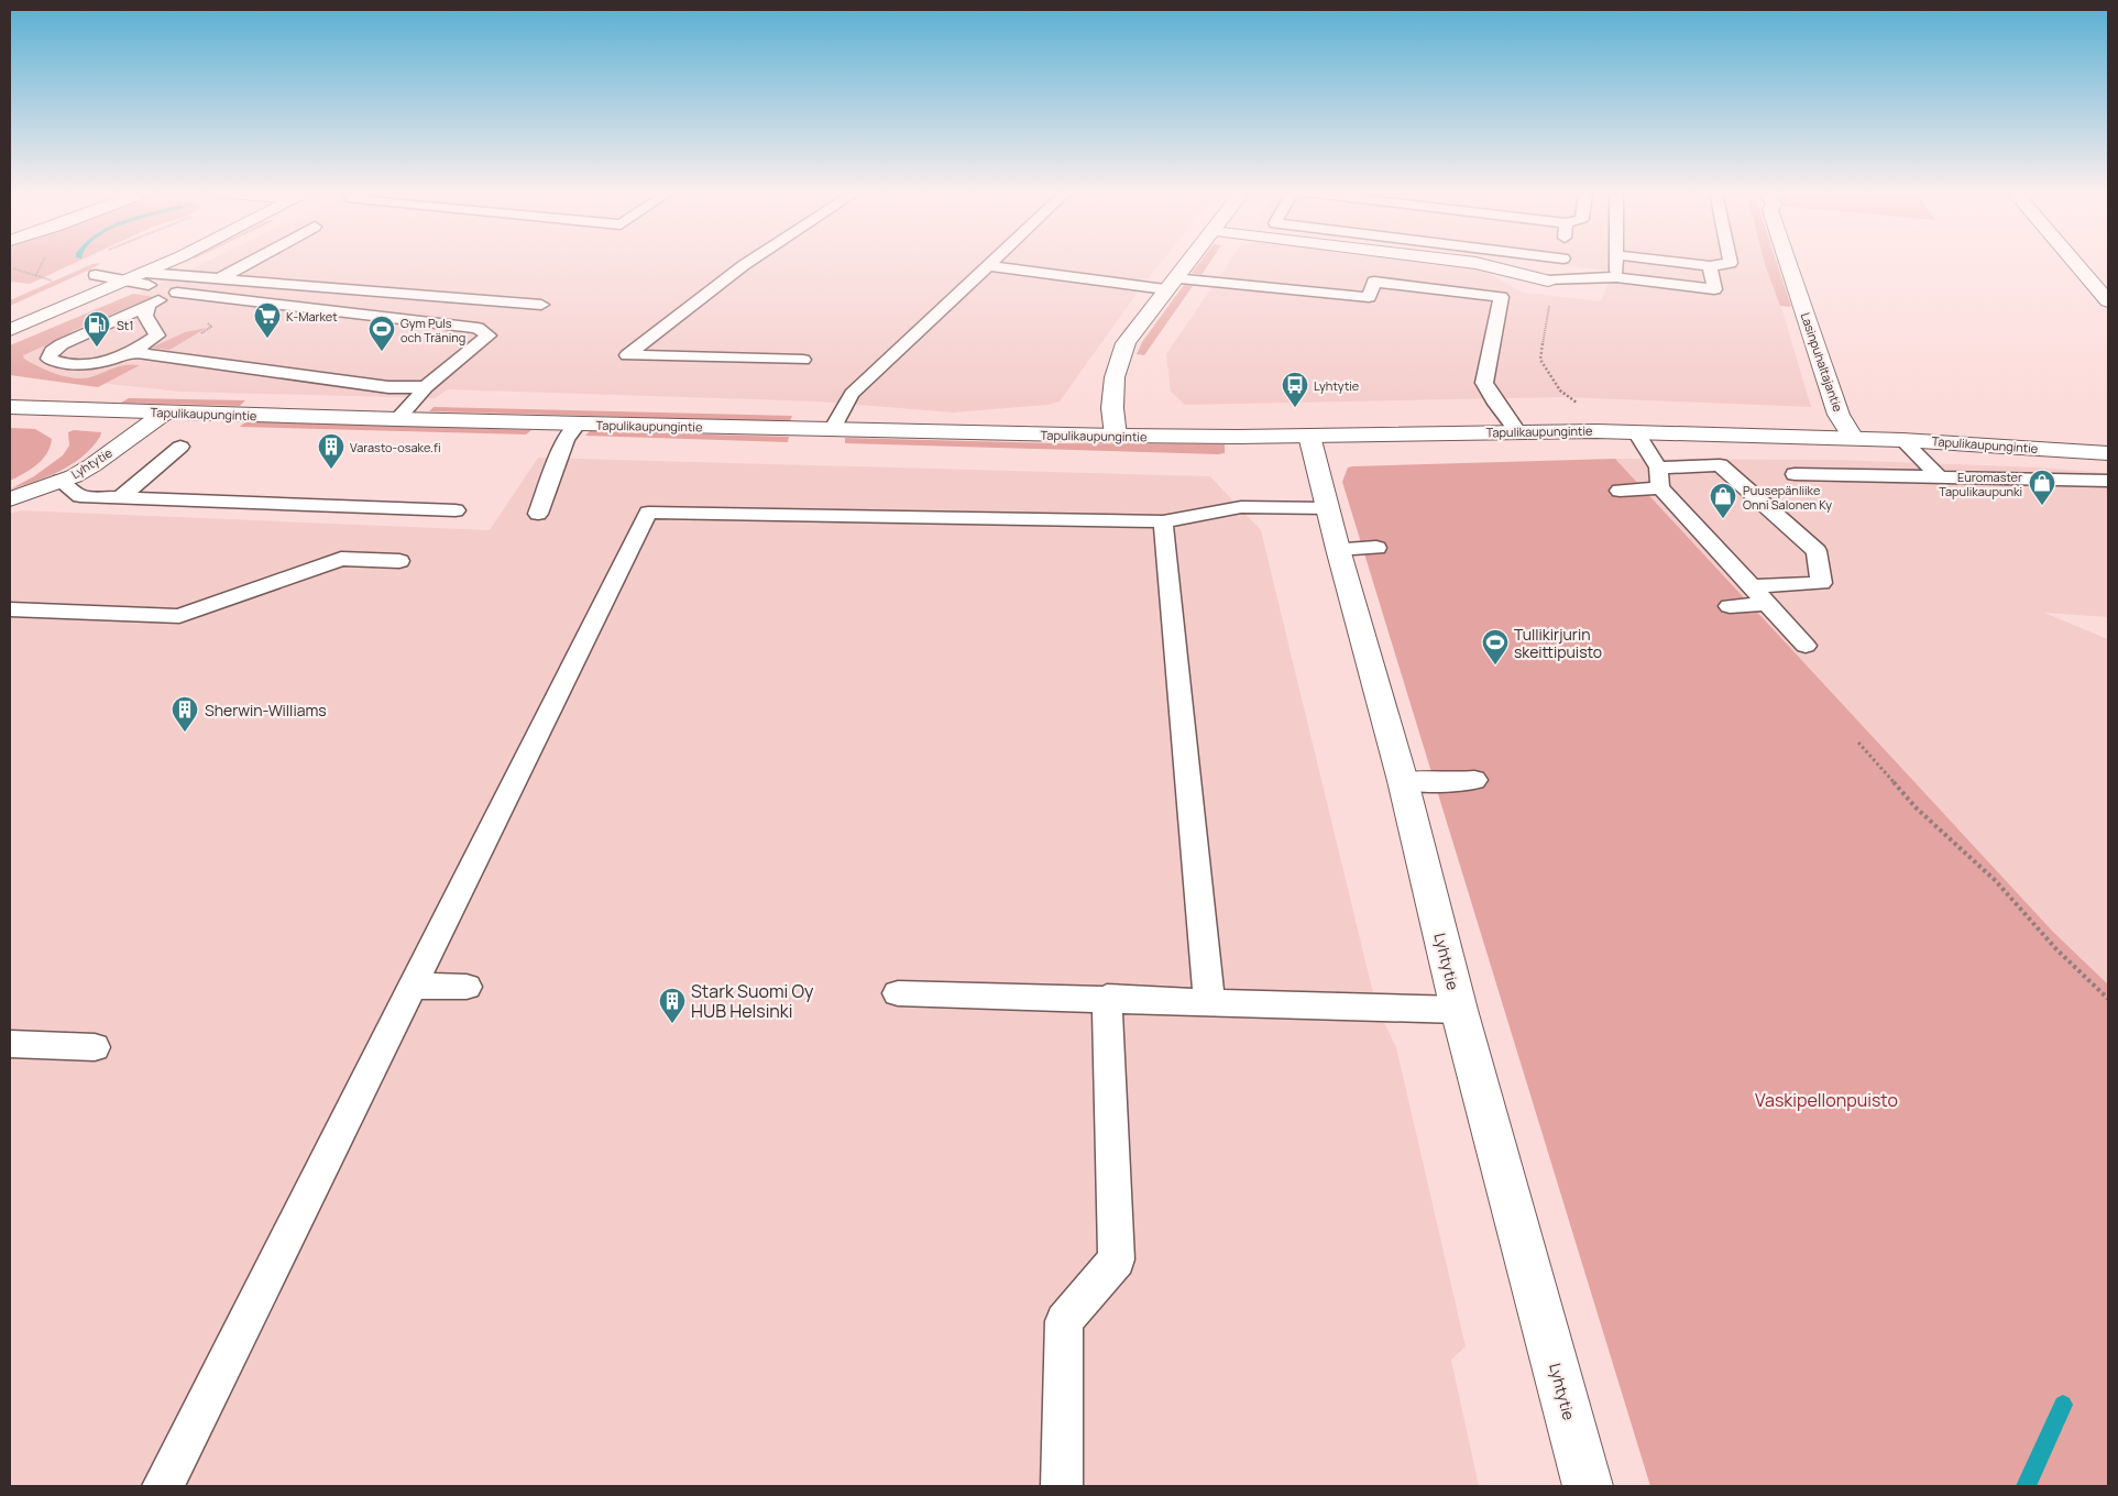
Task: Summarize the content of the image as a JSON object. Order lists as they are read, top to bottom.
{
  "streets": {
    "street": ["Lasinpuhaltajantie", "Tapulikaupungintie", "Lyhtytie"]
  },
  "crossings": [
    ["Lasinpuhaltajantie", "Tapulikaupungintie"],
    ["Tapulikaupungintie", "Lyhtytie"]
  ],
  "parks": ["Vaskipellonpuisto"],
  "places": {
    "supermarket": ["K-Market"],
    "fuel station": ["St1"],
    "sports": ["Gym Puls och Träning", "Tullikirjurin skeittipuisto"],
    "bus stop": ["Lyhtytie"],
    "building": ["Varasto-osake.fi", "Sherwin-Williams", "Stark Suomi Oy HUB Helsinki"],
    "shop": ["Euromaster Tapulikaupunki", "Puusepänliike Onni Salonen Ky"]
  }
}
